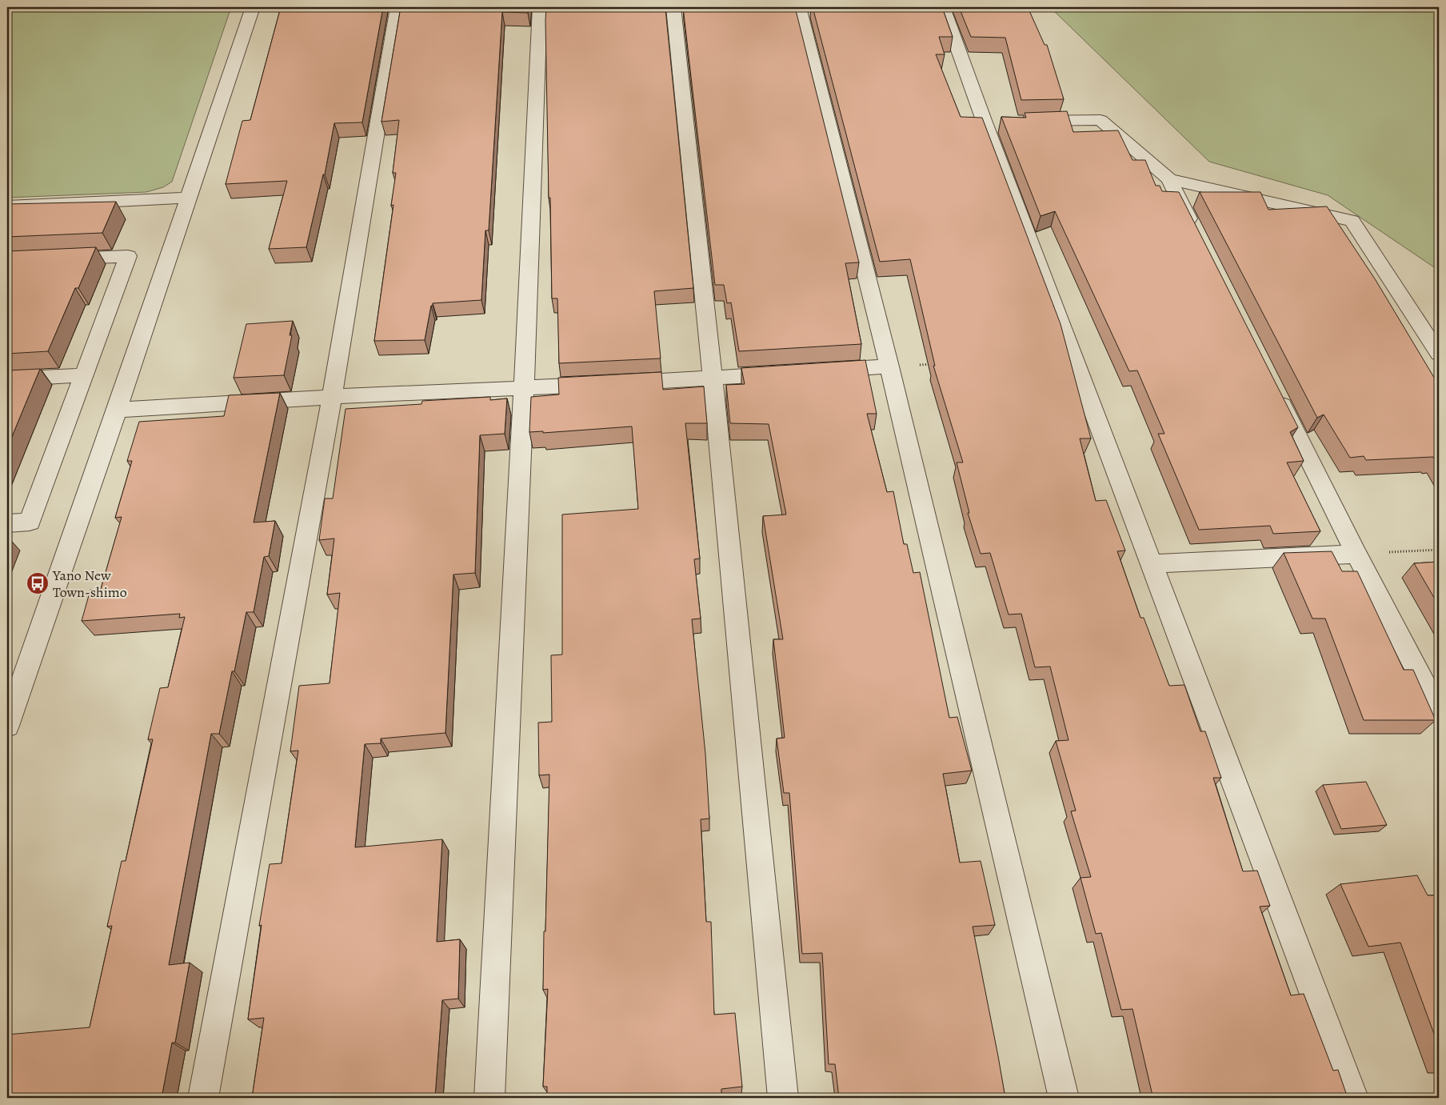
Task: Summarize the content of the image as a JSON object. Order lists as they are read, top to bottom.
{
  "places": {
    "bus stop": ["Yano New Town-shimo"]
  }
}
